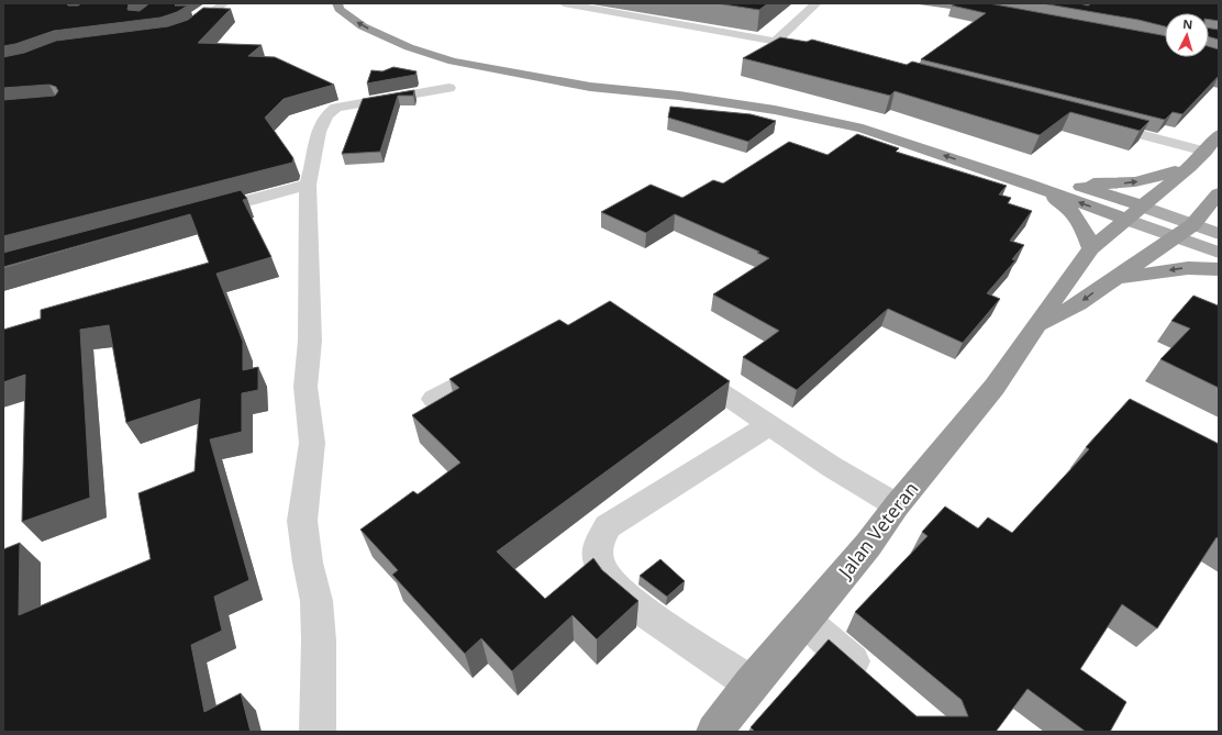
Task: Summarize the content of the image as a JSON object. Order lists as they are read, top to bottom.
{
  "streets": {
    "highway": ["Jalan Veteran"]
  },
  "north": "top"
}
